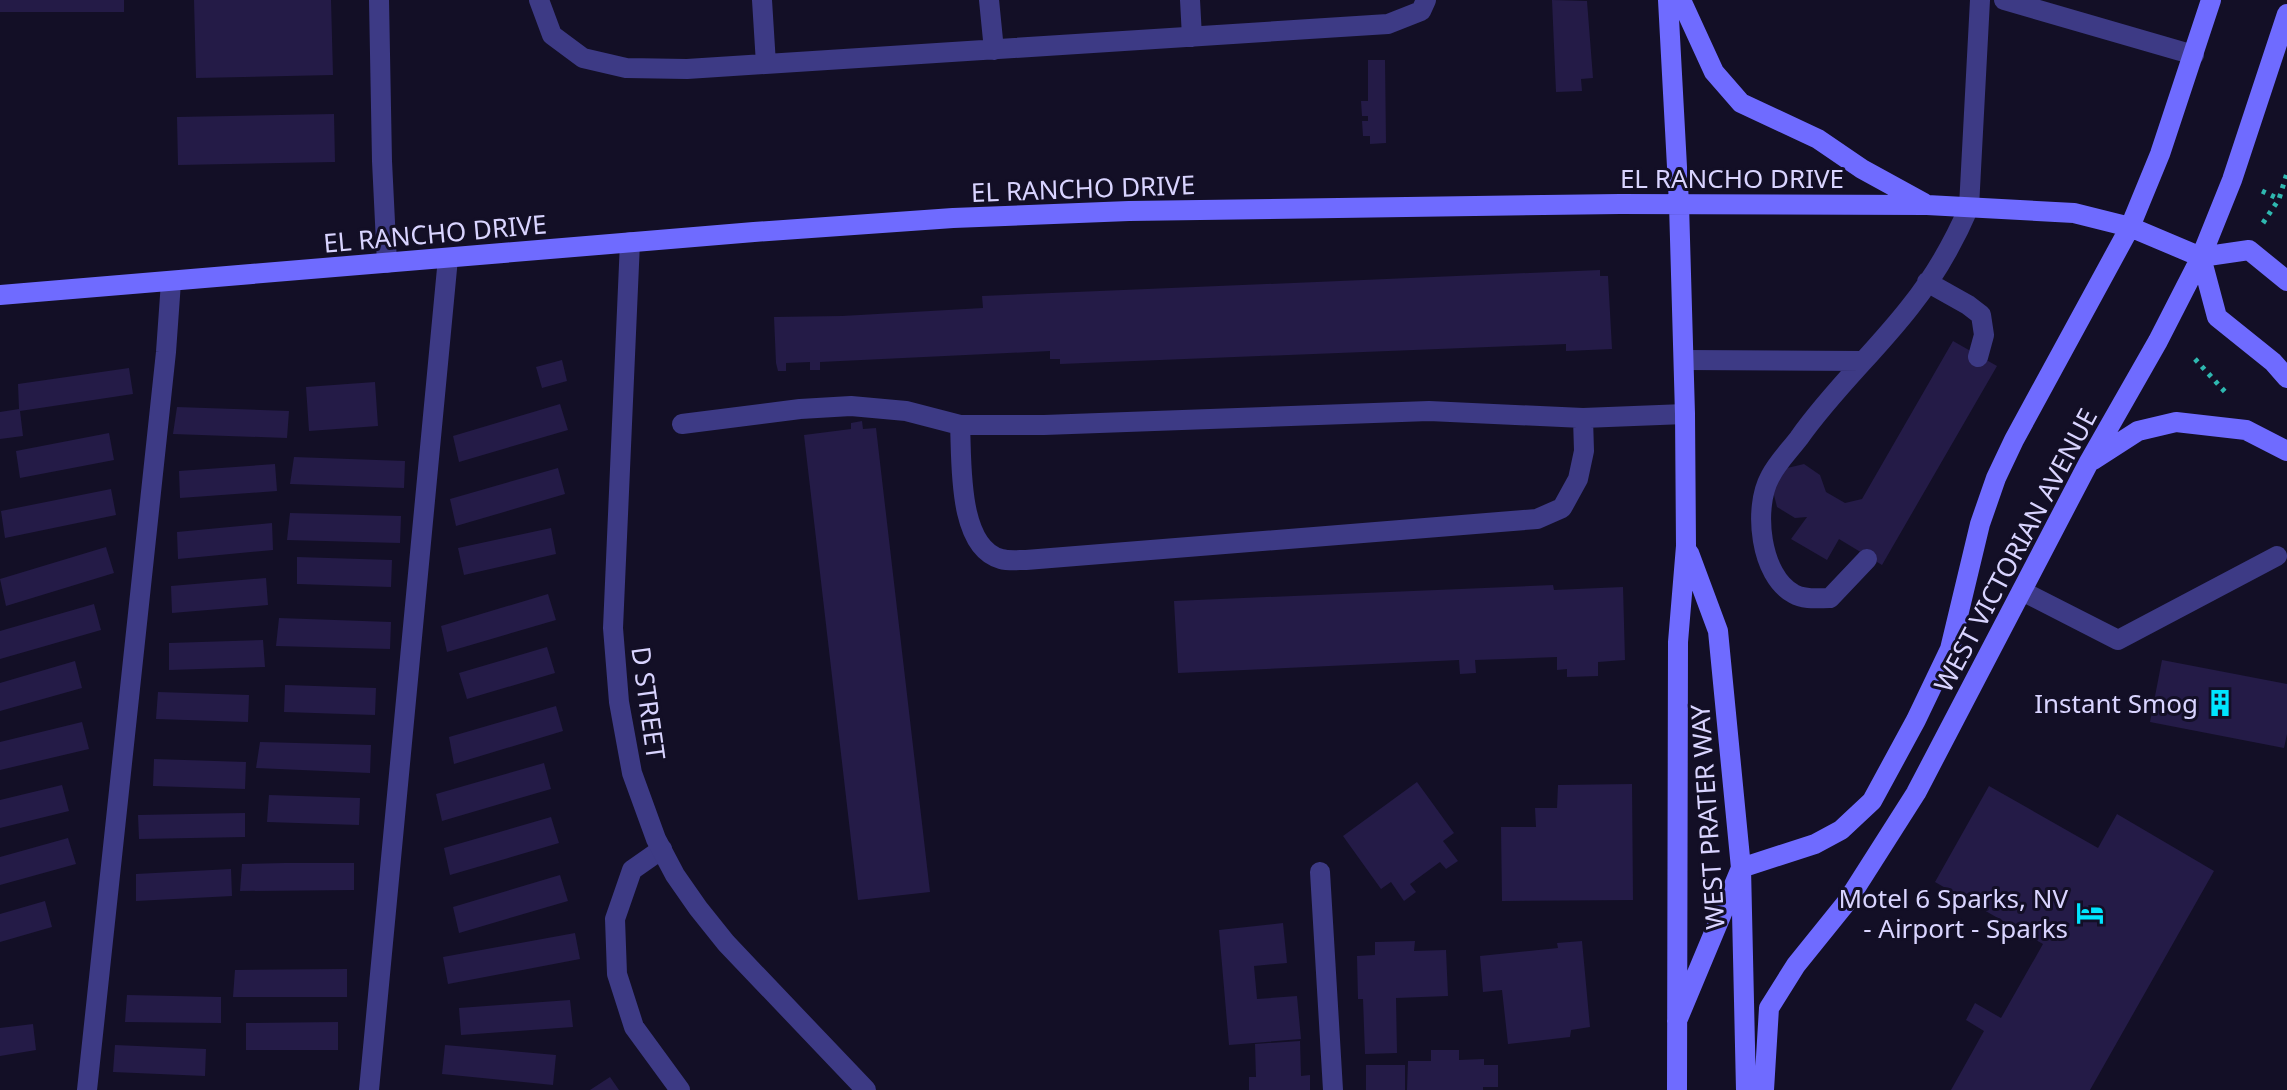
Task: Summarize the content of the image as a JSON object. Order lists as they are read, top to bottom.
{
  "streets": {
    "main road": ["EL RANCHO DRIVE", "WEST VICTORIAN AVENUE", "WEST PRATER WAY"],
    "street": ["D STREET"]
  },
  "crossings": [
    ["EL RANCHO DRIVE", "WEST VICTORIAN AVENUE"],
    ["EL RANCHO DRIVE", "D STREET"],
    ["EL RANCHO DRIVE", "WEST PRATER WAY"],
    ["WEST VICTORIAN AVENUE", "WEST PRATER WAY"]
  ],
  "places": {
    "building": ["Instant Smog"],
    "hotel": ["Motel 6 Sparks, NV - Airport - Sparks"]
  }
}
